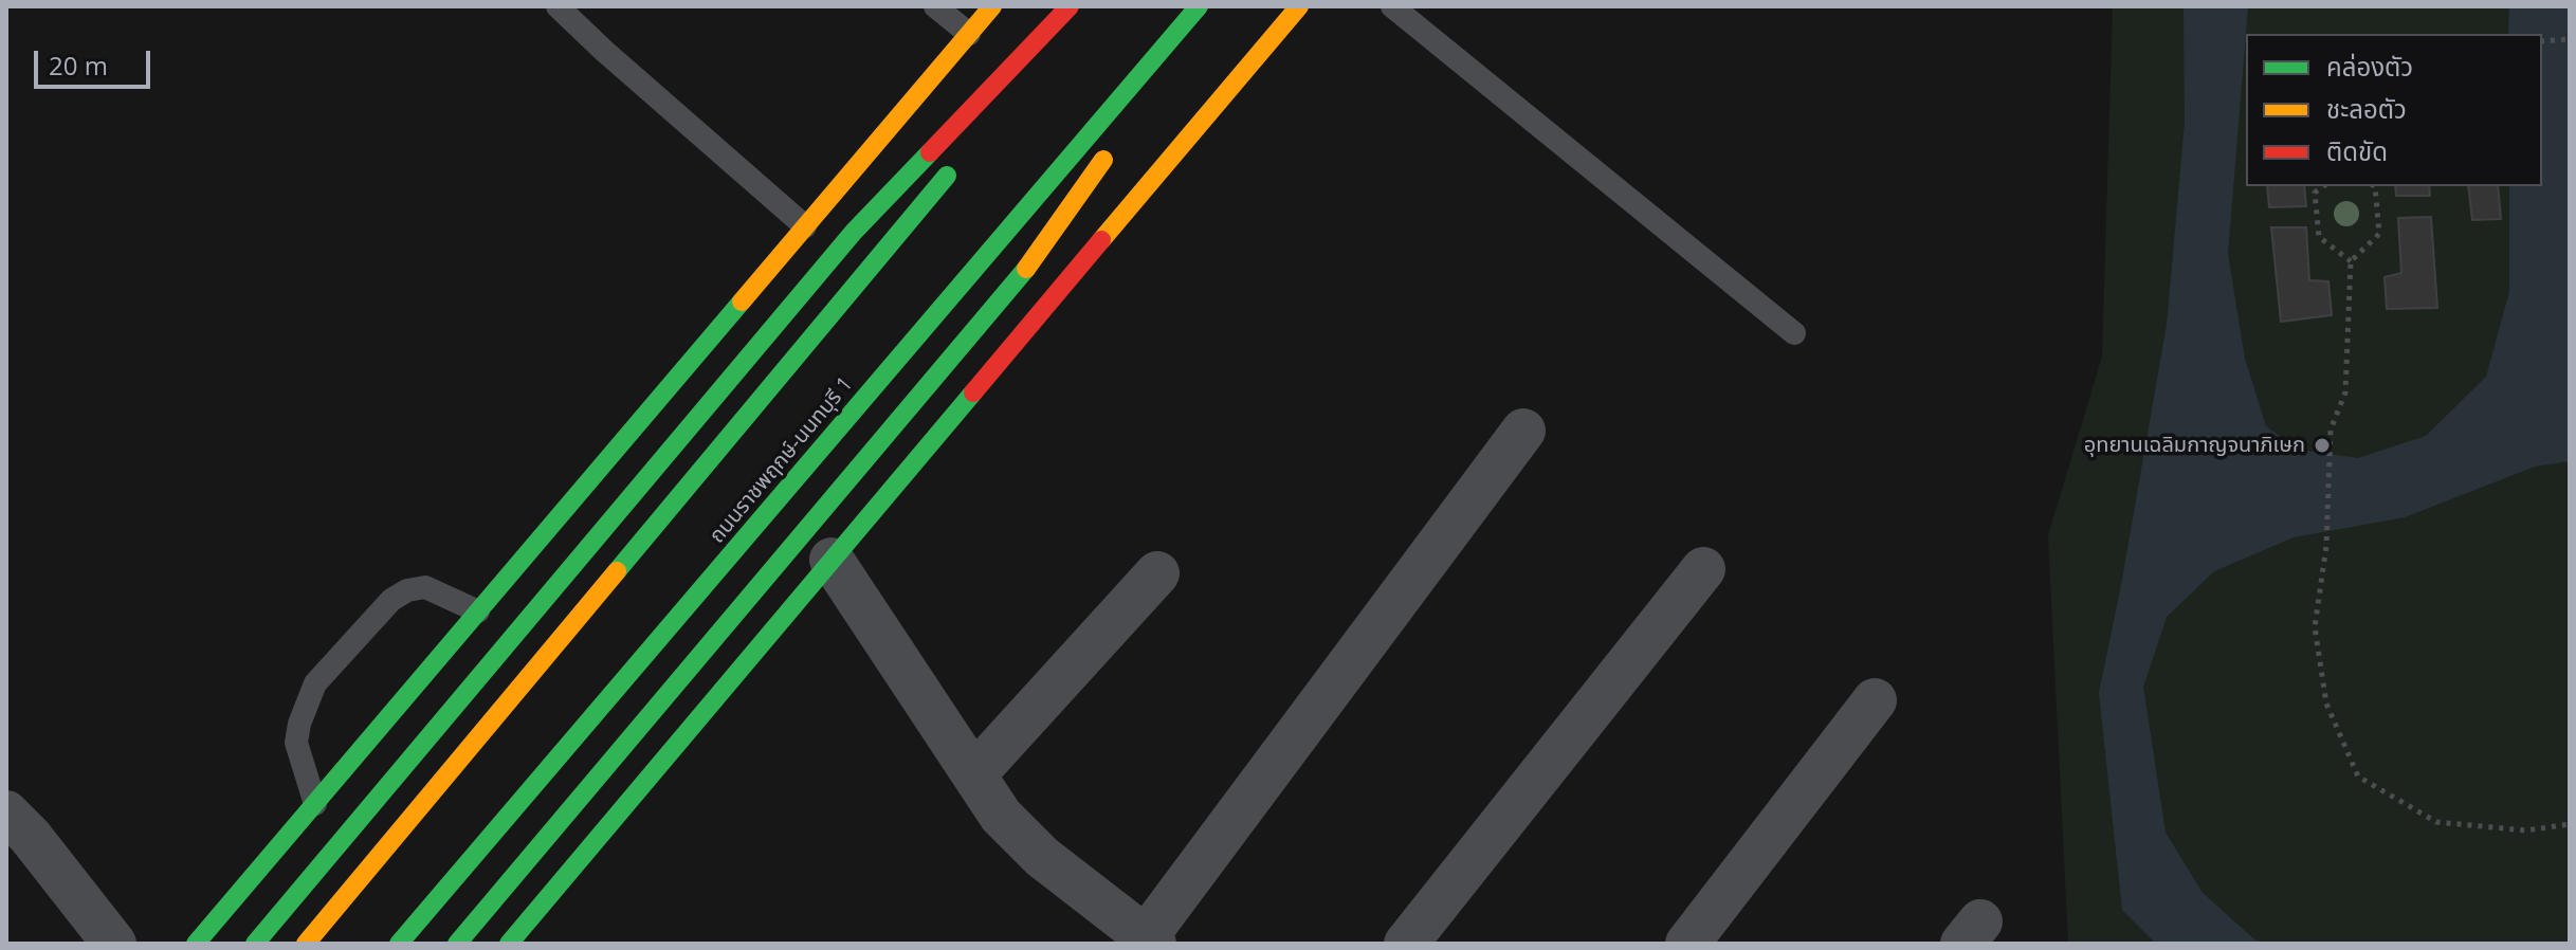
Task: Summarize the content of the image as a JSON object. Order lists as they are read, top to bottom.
{
  "streets": {
    "main road": ["ถนนราชพฤกษ์-นนทบุรี 1"]
  },
  "places": ["อุทยานเฉลิมกาญจนาภิเษก"],
  "legend": ["คล่องตัว", "ชะลอตัว", "ติดขัด"],
  "scale_bar": "20 m"
}
